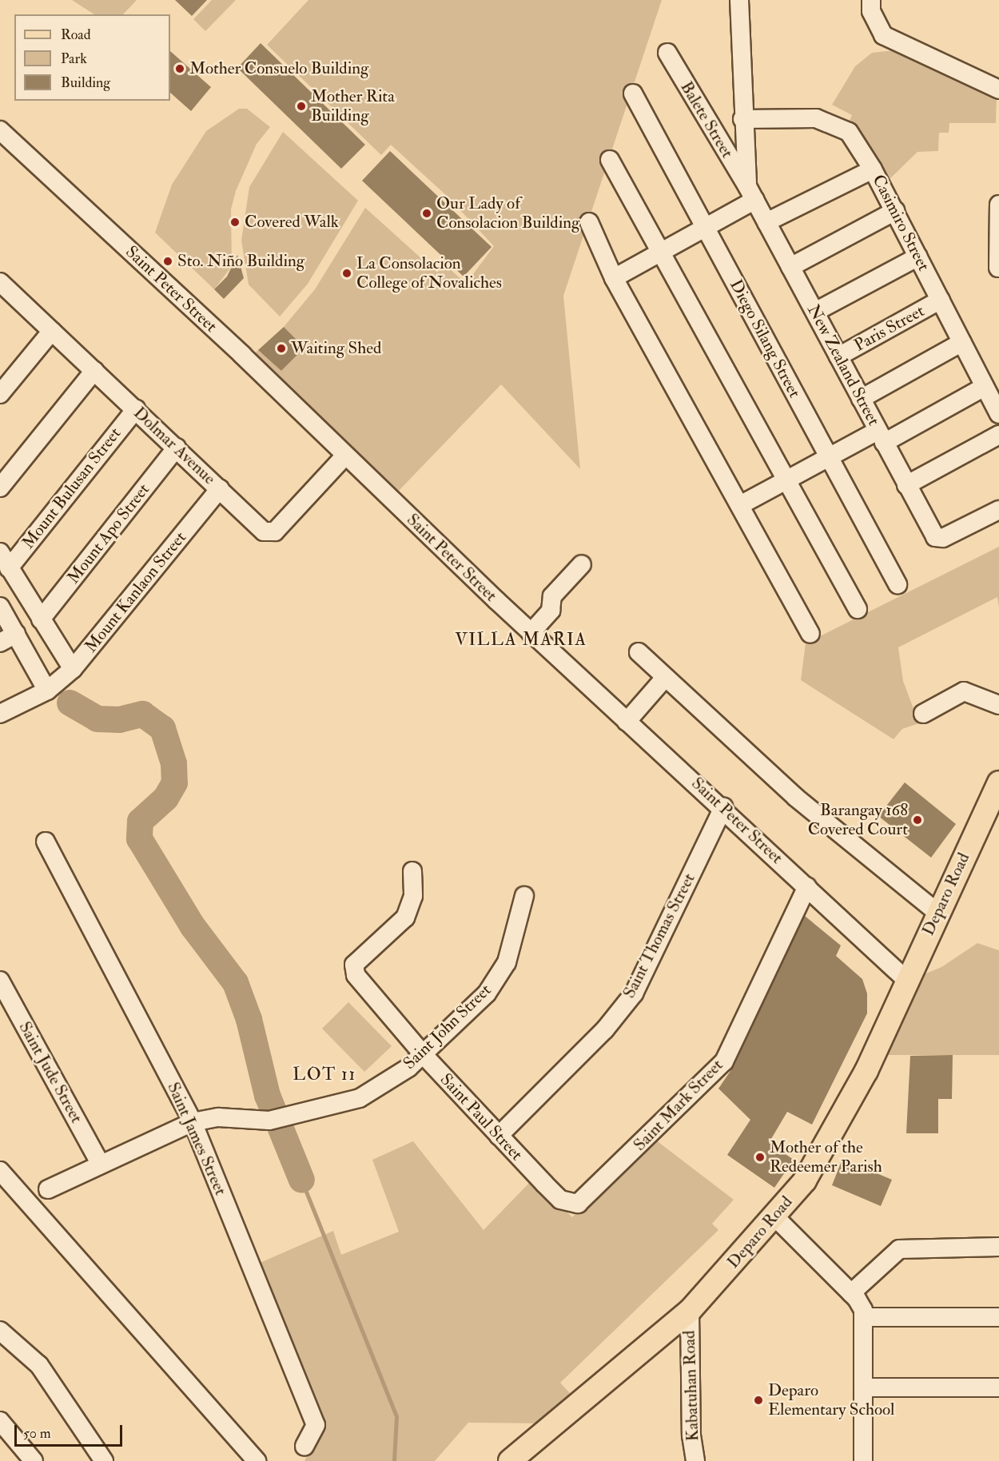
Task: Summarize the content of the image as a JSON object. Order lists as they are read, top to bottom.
{
  "streets": {
    "main road": ["Deparo Road"],
    "street": [
      "Balete Street",
      "Casimiro Street",
      "Saint Peter Street",
      "Paris Street",
      "Diego Silang Street",
      "New Zealand Street",
      "Dolmar Avenue",
      "Mount Bulusan Street",
      "Mount Apo Street",
      "Mount Kanlaon Street",
      "Saint Thomas Street",
      "Saint John Street",
      "Saint Jude Street",
      "Saint Mark Street",
      "Saint Paul Street",
      "Saint James Street",
      "Kabatuhan Road"
    ]
  },
  "crossings": [
    ["Balete Street", "New Zealand Street"],
    ["Casimiro Street", "Paris Street"],
    ["Saint Peter Street", "Dolmar Avenue"],
    ["Saint Peter Street", "Deparo Road"],
    ["Saint Peter Street", "Saint Thomas Street"],
    ["Saint Peter Street", "Saint Mark Street"],
    ["Paris Street", "New Zealand Street"],
    ["Dolmar Avenue", "Mount Bulusan Street"],
    ["Dolmar Avenue", "Mount Apo Street"],
    ["Dolmar Avenue", "Mount Kanlaon Street"],
    ["Deparo Road", "Kabatuhan Road"],
    ["Saint Thomas Street", "Saint Paul Street"],
    ["Saint John Street", "Saint Jude Street"],
    ["Saint John Street", "Saint Paul Street"],
    ["Saint John Street", "Saint James Street"],
    ["Saint Mark Street", "Saint Paul Street"]
  ],
  "districts": ["VILLA MARIA", "LOT 11"],
  "places": [
    "Mother Consuelo Building",
    "Mother Rita Building",
    "Our Lady of Consolacion Building",
    "Covered Walk",
    "Sto. Niño Building",
    "La Consolacion College of Novaliches",
    "Waiting Shed",
    "Barangay 168 Covered Court",
    "Mother of the Redeemer Parish",
    "Deparo Elementary School"
  ],
  "legend": ["Road", "Park", "Building"],
  "scale_bar": "50 m"
}
